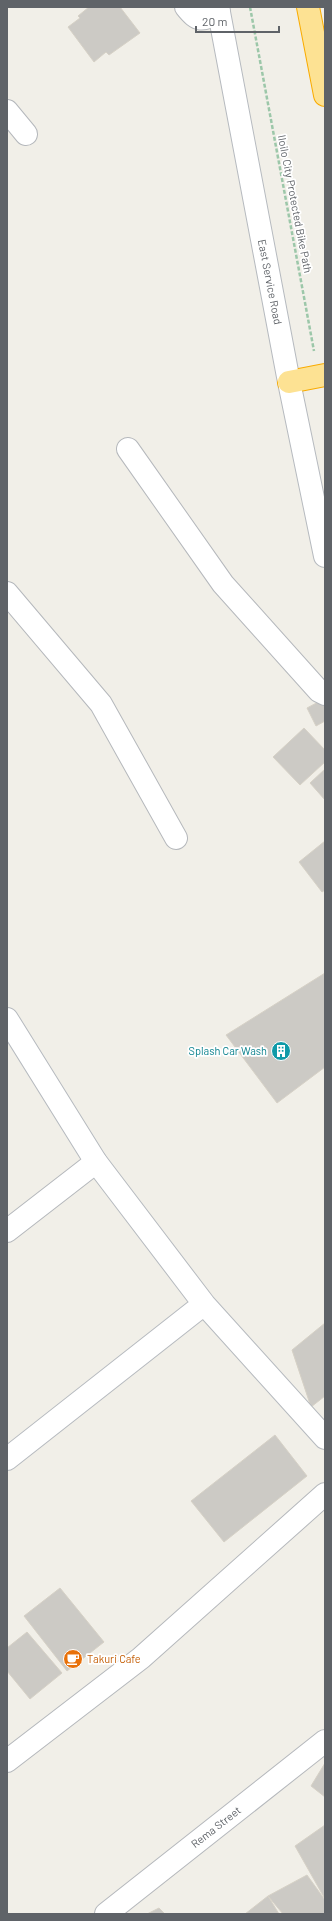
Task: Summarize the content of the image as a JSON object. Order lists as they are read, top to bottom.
{
  "streets": {
    "street": ["East Service Road", "Rema Street"],
    "path": ["Iloilo City Protected Bike Path"]
  },
  "places": {
    "building": ["Splash Car Wash"],
    "cafe": ["Takuri Cafe"]
  },
  "scale_bar": "20 m"
}
